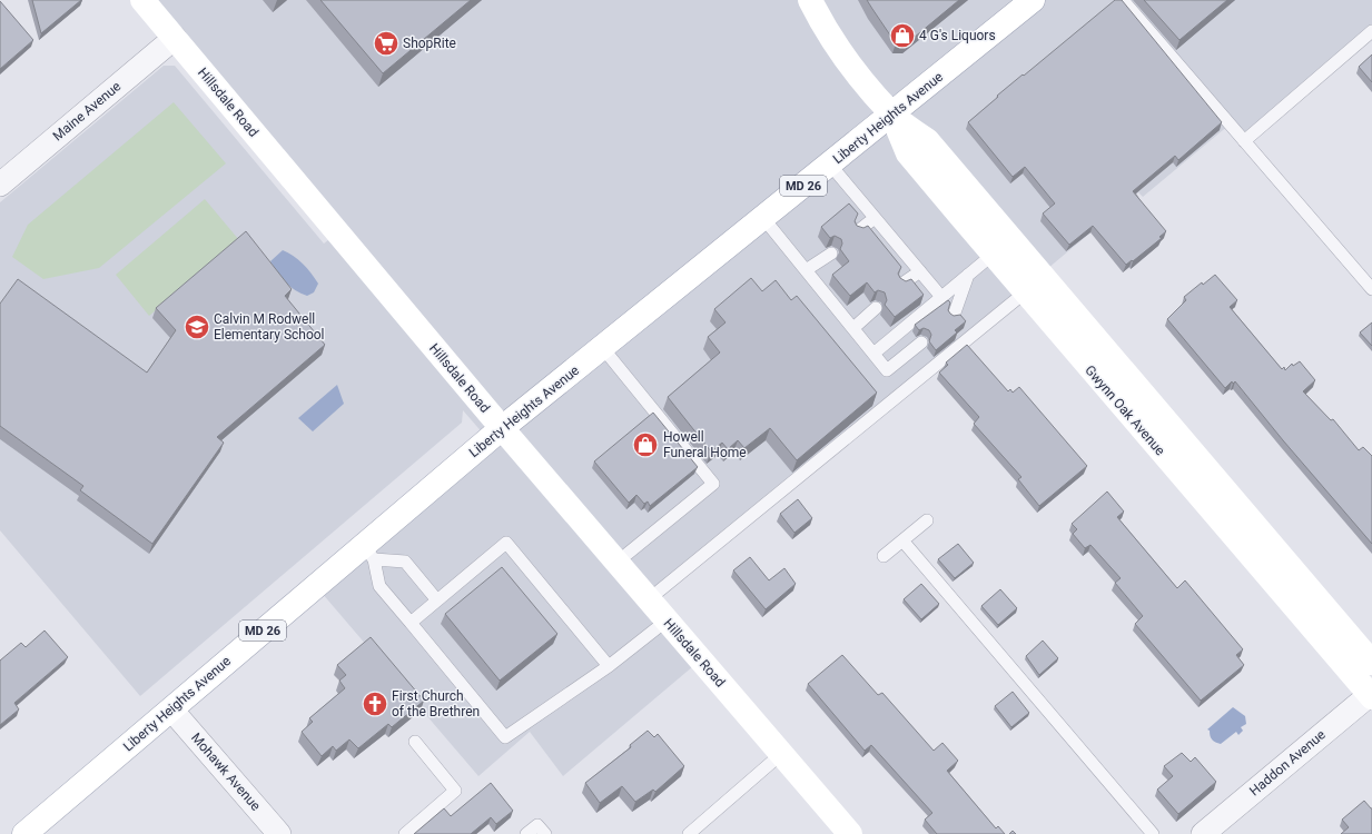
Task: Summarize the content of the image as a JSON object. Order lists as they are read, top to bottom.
{
  "streets": {
    "main road": [
      "Hillsdale Road",
      "Liberty Heights Avenue",
      "MD 26",
      "Gwynn Oak Avenue"
    ],
    "street": ["Maine Avenue", "Haddon Avenue", "Mohawk Avenue"]
  },
  "crossings": [
    ["Hillsdale Road", "Maine Avenue"],
    ["Hillsdale Road", "Liberty Heights Avenue"],
    ["Liberty Heights Avenue", "Gwynn Oak Avenue"],
    ["Liberty Heights Avenue", "Mohawk Avenue"],
    ["Gwynn Oak Avenue", "Haddon Avenue"]
  ],
  "places": {
    "shop": ["4 G's Liquors", "Howell Funeral Home"],
    "supermarket": ["ShopRite"],
    "school or university": ["Calvin M Rodwell Elementary School"],
    "church": ["First Church of the Brethren"]
  }
}
